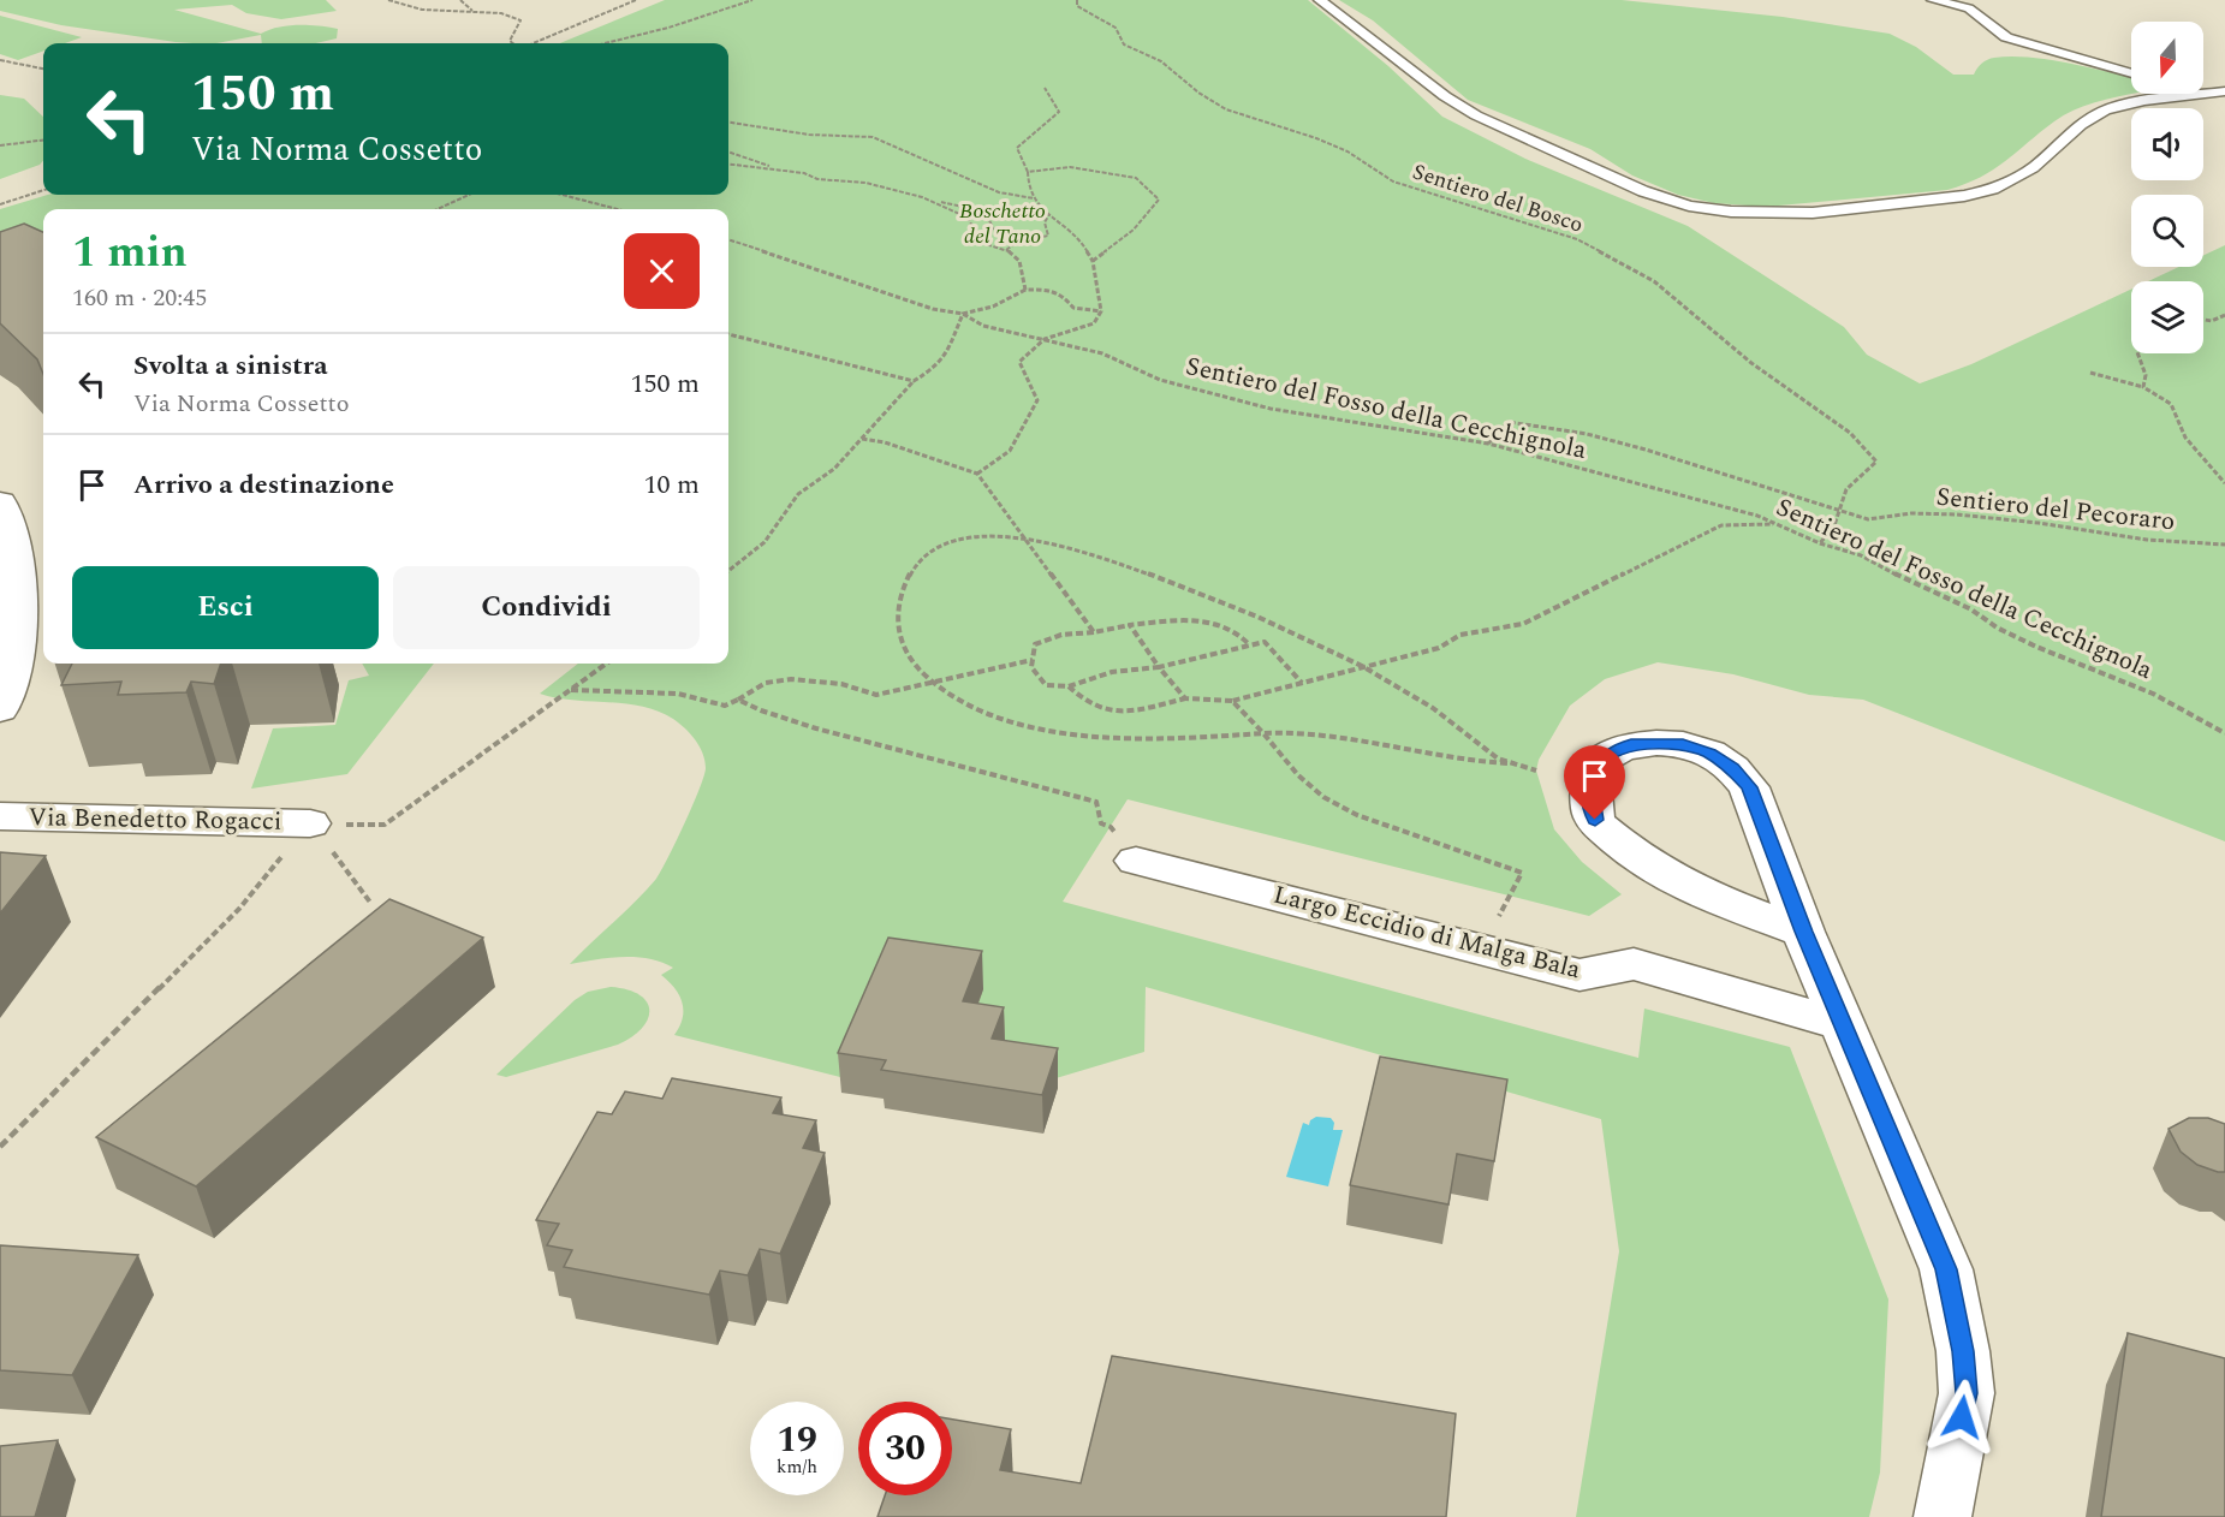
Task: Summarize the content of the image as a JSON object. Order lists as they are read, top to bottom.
{
  "streets": {
    "street": ["Via Benedetto Rogacci", "Largo Eccidio di Malga Bala"],
    "path": ["Sentiero del Bosco", "Sentiero del Fosso della Cecchignola", "Sentiero del Pecoraro"]
  },
  "crossings": [
    ["Sentiero del Bosco", "Sentiero del Fosso della Cecchignola"],
    ["Sentiero del Bosco", "Sentiero del Pecoraro"],
    ["Sentiero del Fosso della Cecchignola", "Sentiero del Pecoraro"]
  ],
  "parks": ["Boschetto del Tano"],
  "north": "bottom",
  "page": {
    "turn": ["150 m", "Via Norma Cossetto"],
    "heading": ["1 min", "160 m · 20:45"],
    "list": [
      {
        "name": "Svolta a sinistra",
        "note": "Via Norma Cossetto",
        "value": "150 m"
      },
      {
        "name": "Arrivo a destinazione",
        "value": "10 m"
      }
    ],
    "buttons": ["Esci", "Condividi"],
    "speed": "19 km/h",
    "limit": "30"
  }
}
